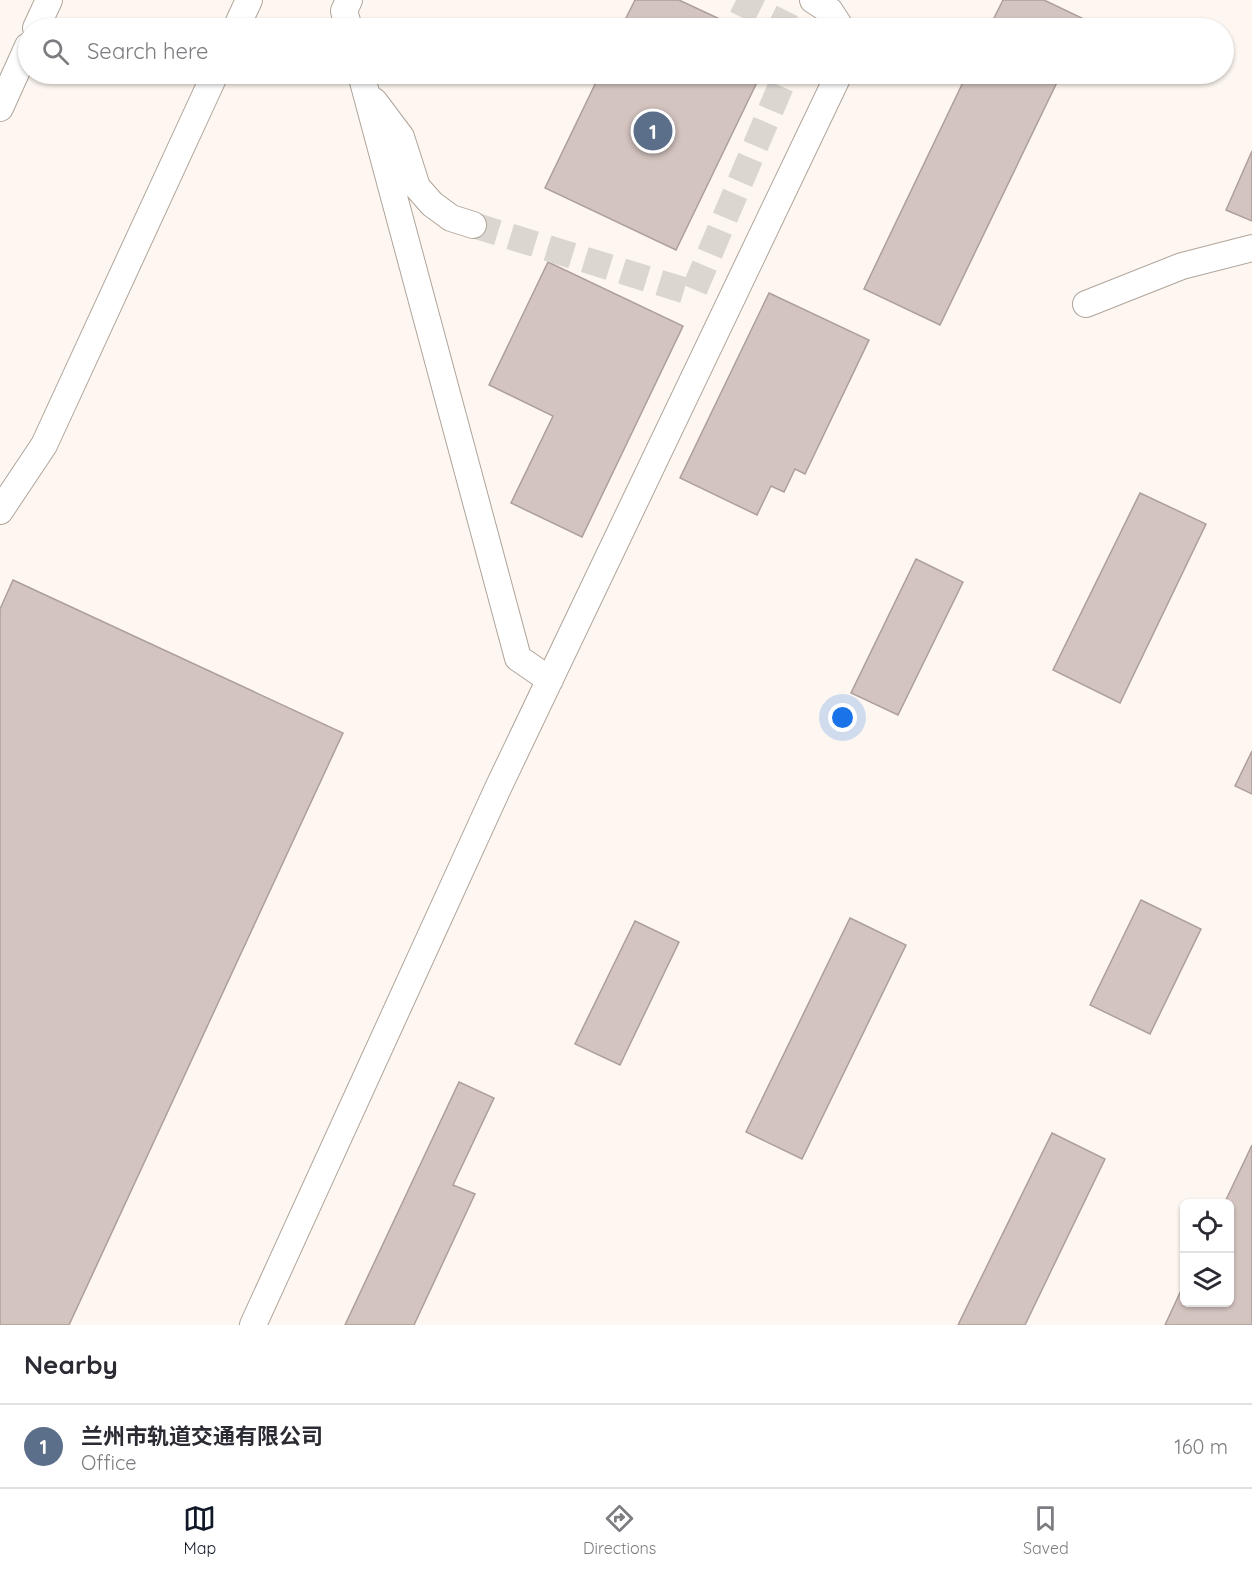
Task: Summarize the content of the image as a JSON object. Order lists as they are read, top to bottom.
{
  "page": {
    "search": "Search here",
    "pins": "1",
    "heading": "Nearby",
    "list": [
      {
        "mark": "1",
        "name": "兰州市轨道交通有限公司",
        "note": "Office",
        "value": "160 m"
      }
    ],
    "nav": ["Map", "Directions", "Saved"]
  }
}
